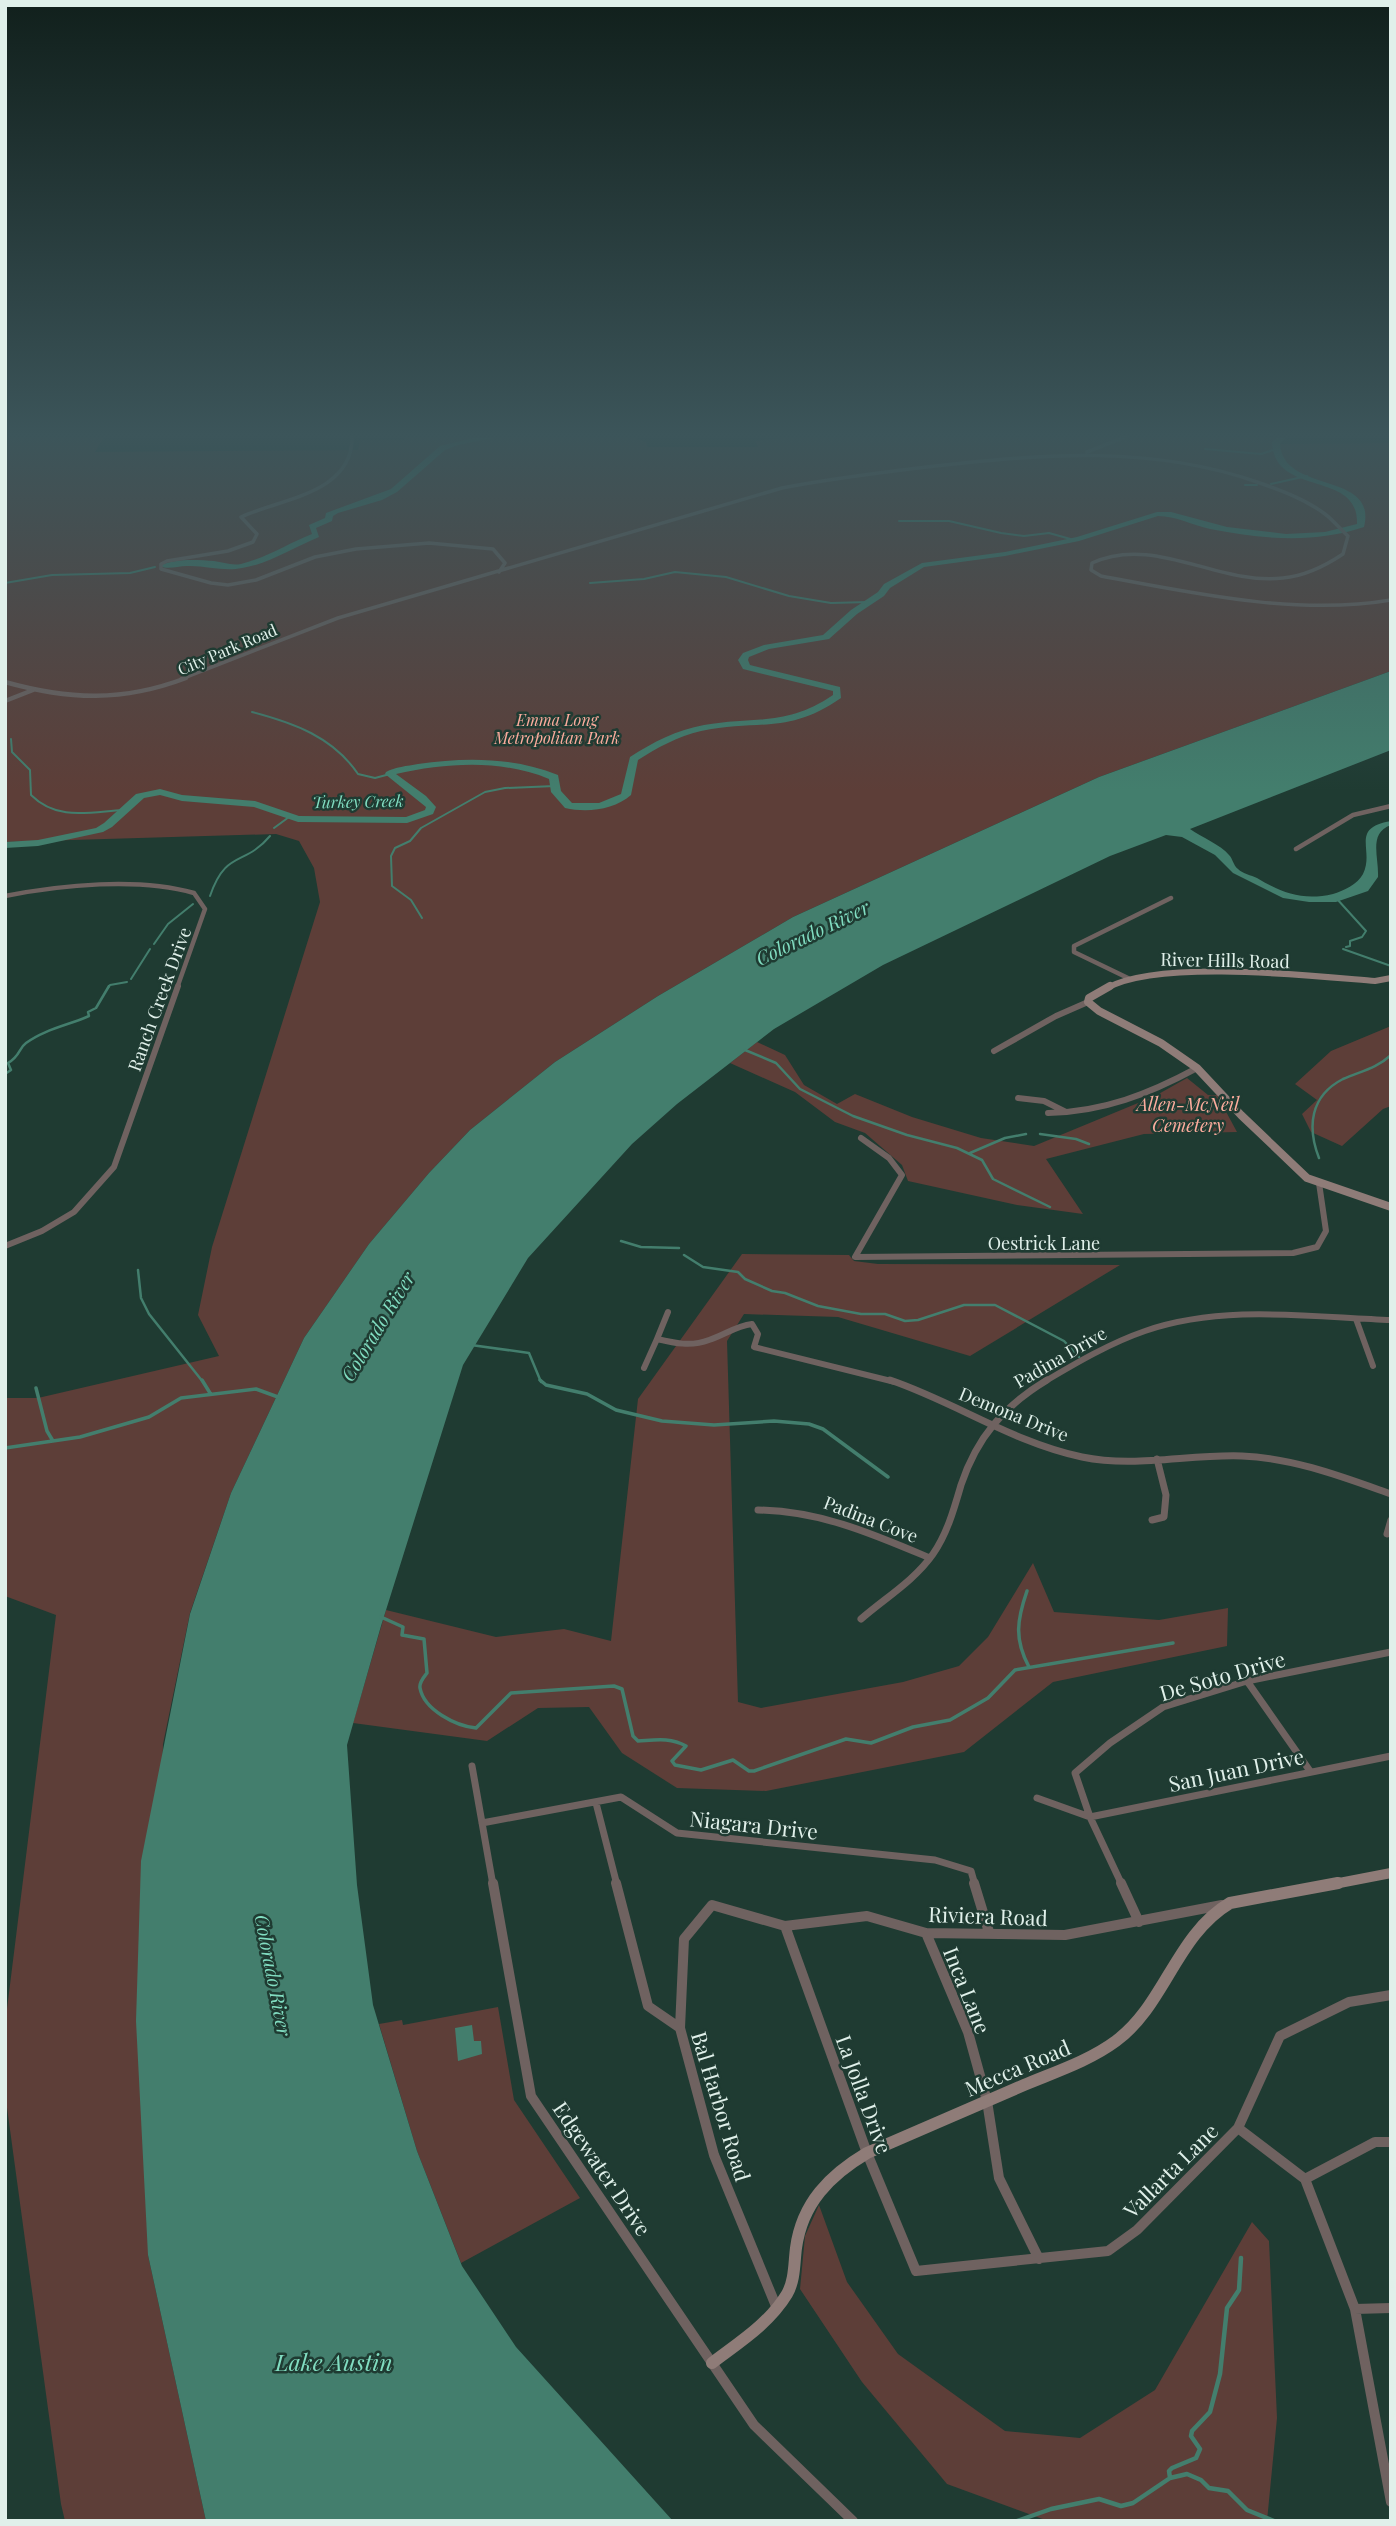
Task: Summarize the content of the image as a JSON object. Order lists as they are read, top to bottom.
{
  "streets": {
    "street": [
      "City Park Road",
      "River Hills Road",
      "Ranch Creek Drive",
      "Oestrick Lane",
      "Padina Drive",
      "Demona Drive",
      "Padina Cove",
      "De Soto Drive",
      "San Juan Drive",
      "Niagara Drive",
      "Riviera Road",
      "Inca Lane",
      "Mecca Road",
      "La Jolla Drive",
      "Bal Harbor Road",
      "Edgewater Drive",
      "Vallarta Lane"
    ]
  },
  "crossings": [
    ["Padina Drive", "Demona Drive"],
    ["Padina Drive", "Padina Cove"],
    ["De Soto Drive", "San Juan Drive"],
    ["De Soto Drive", "Riviera Road"],
    ["Niagara Drive", "Riviera Road"],
    ["Niagara Drive", "Bal Harbor Road"],
    ["Niagara Drive", "Edgewater Drive"],
    ["Riviera Road", "Inca Lane"],
    ["Riviera Road", "Mecca Road"],
    ["Riviera Road", "La Jolla Drive"],
    ["Riviera Road", "Bal Harbor Road"],
    ["Inca Lane", "Mecca Road"],
    ["Inca Lane", "Vallarta Lane"],
    ["Mecca Road", "La Jolla Drive"],
    ["Mecca Road", "Bal Harbor Road"],
    ["Mecca Road", "Edgewater Drive"],
    ["La Jolla Drive", "Vallarta Lane"]
  ],
  "water": ["Turkey Creek", "Colorado River", "Lake Austin"],
  "parks": ["Emma Long Metropolitan Park", "Allen-McNeil Cemetery"]
}
